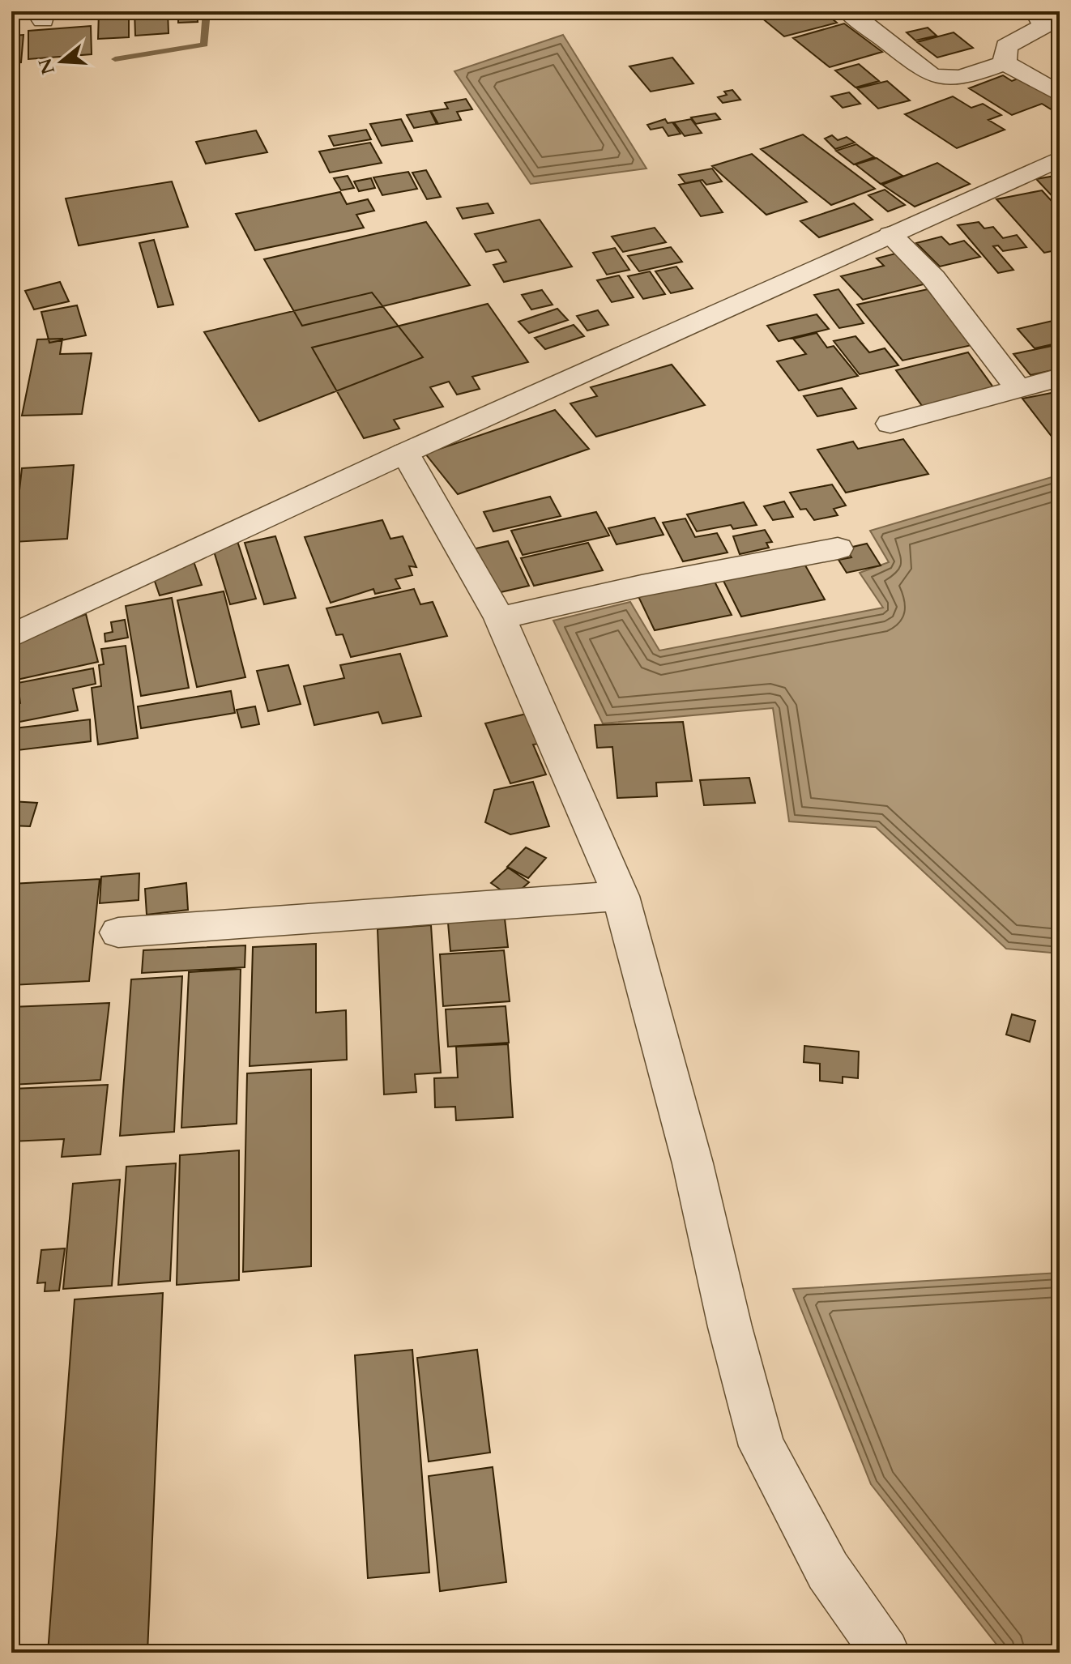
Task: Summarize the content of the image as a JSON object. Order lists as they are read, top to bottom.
{
  "north": "left"
}
